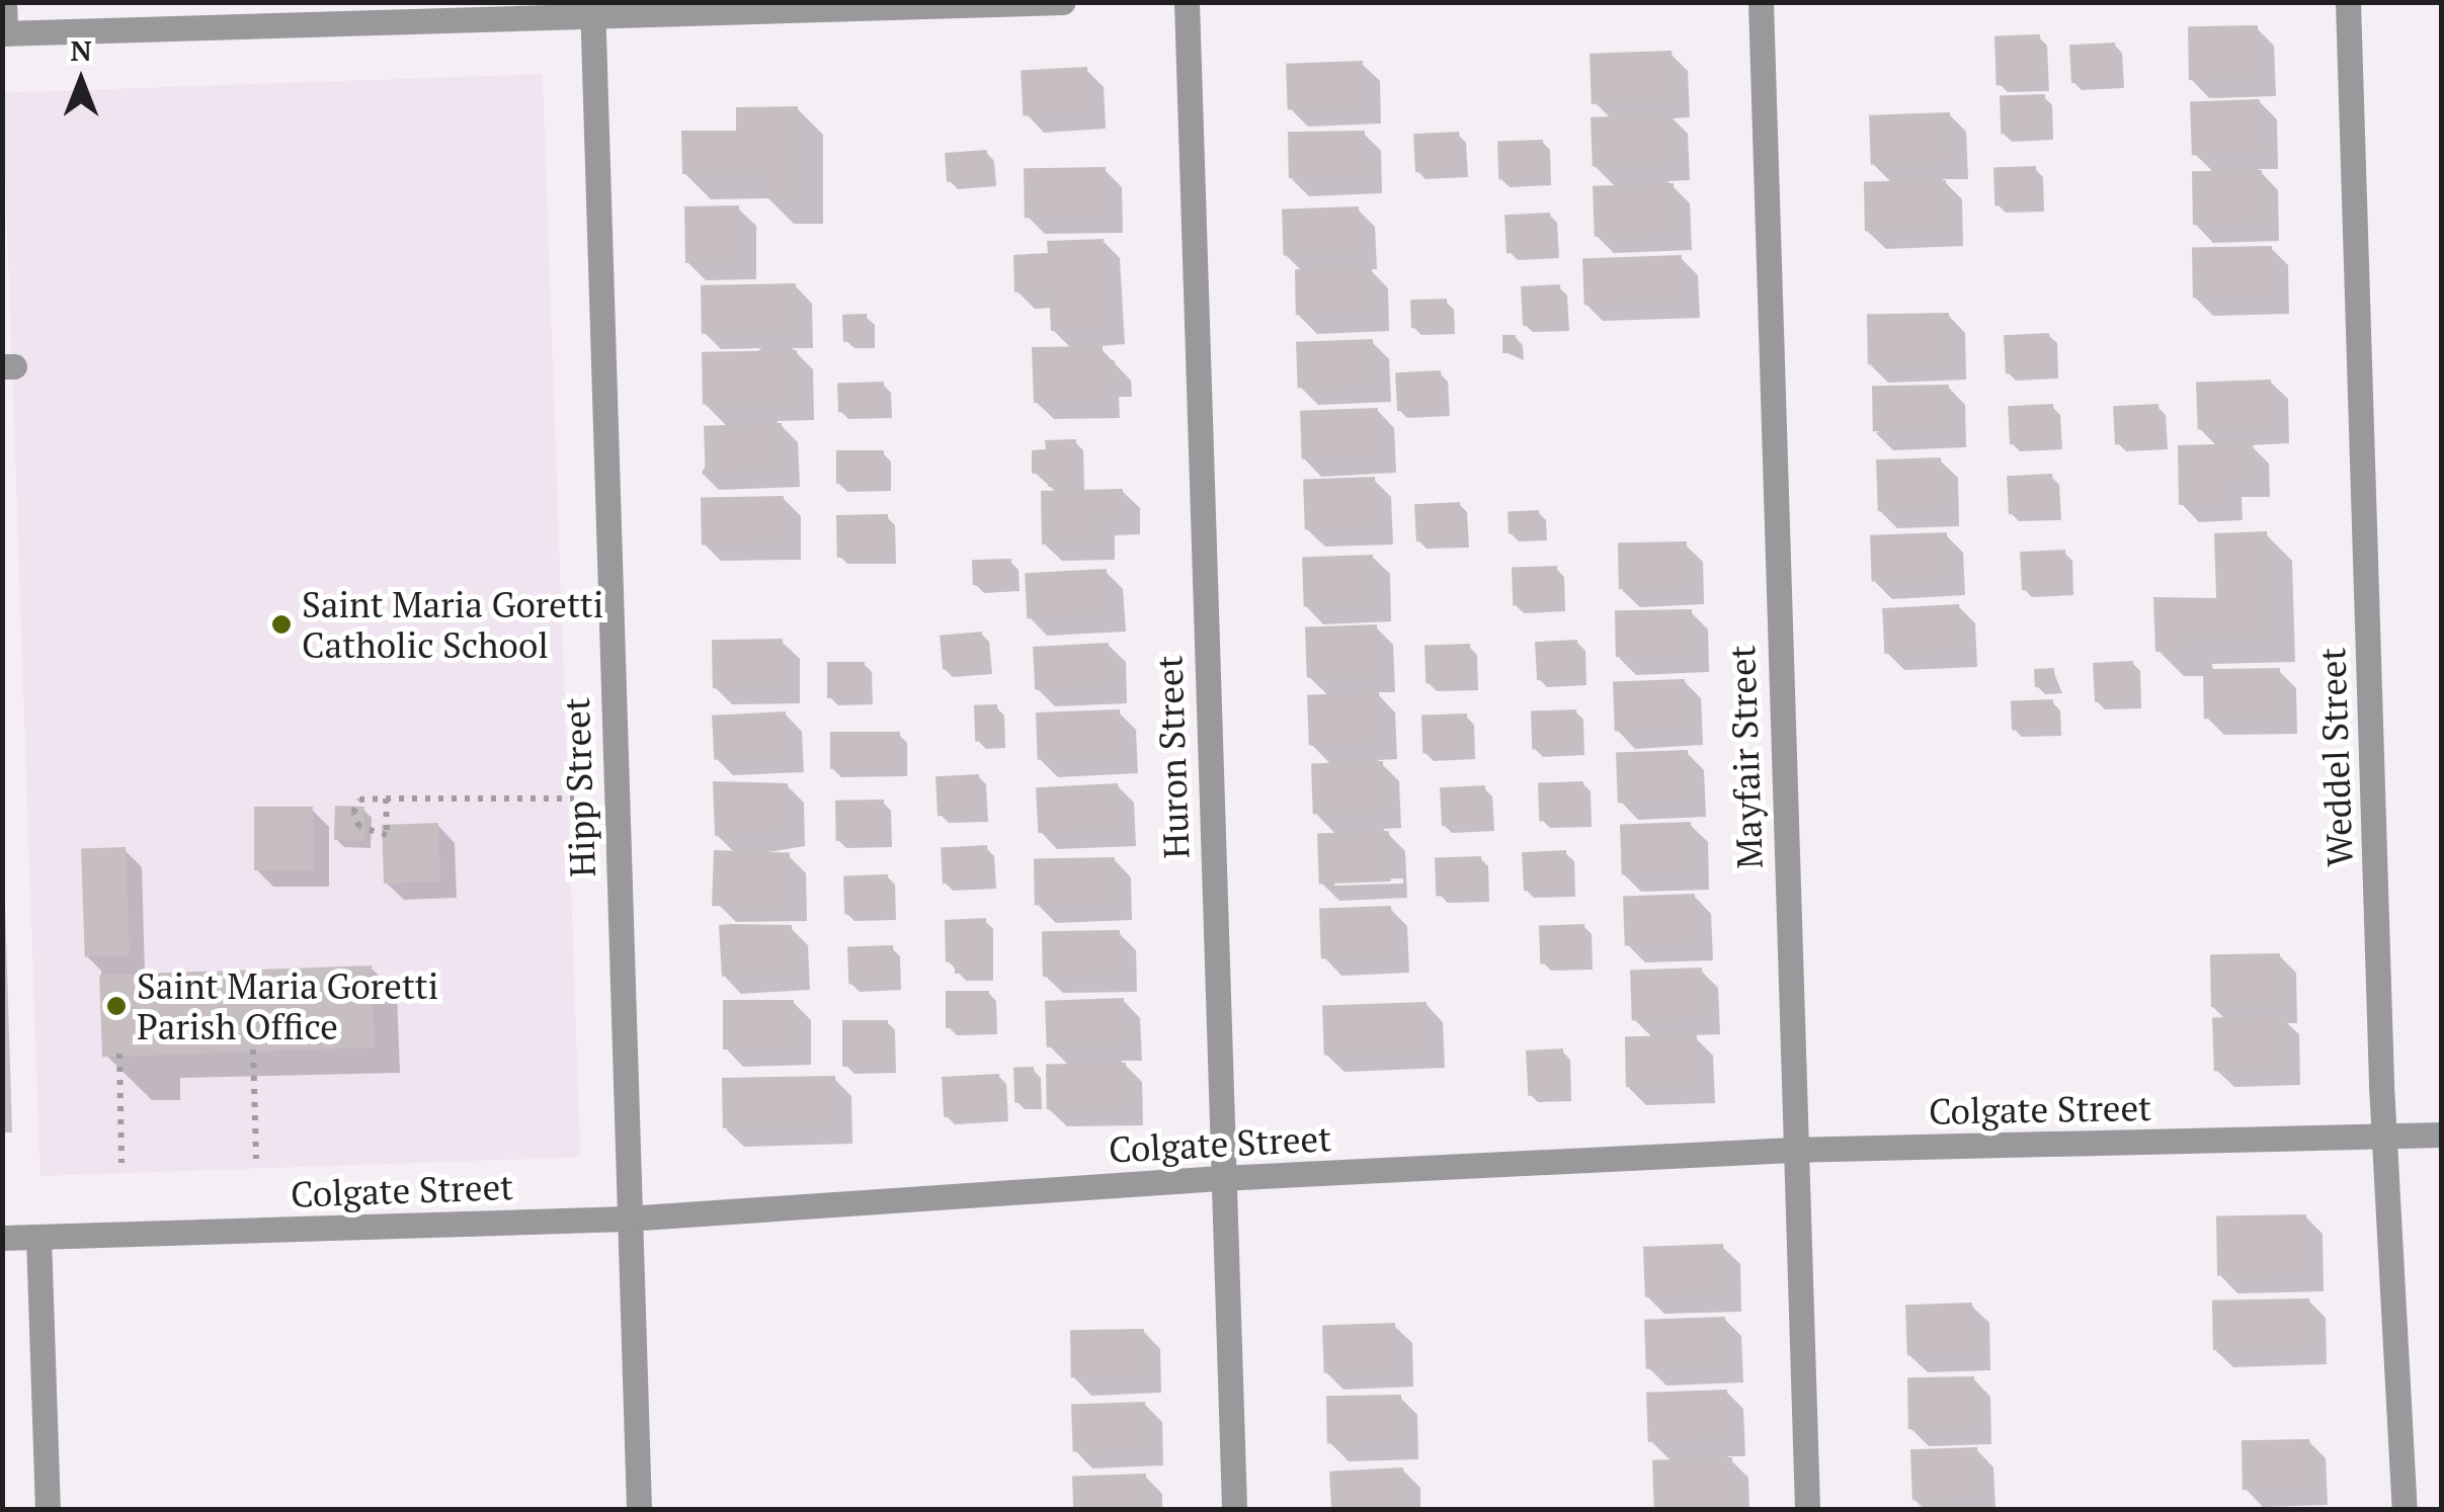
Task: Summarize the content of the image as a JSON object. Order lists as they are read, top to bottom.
{
  "streets": {
    "street": [
      "Huron Street",
      "Mayfair Street",
      "Weddel Street",
      "Hipp Street",
      "Colgate Street"
    ]
  },
  "crossings": [
    ["Huron Street", "Colgate Street"],
    ["Mayfair Street", "Colgate Street"],
    ["Weddel Street", "Colgate Street"],
    ["Hipp Street", "Colgate Street"]
  ],
  "places": ["Saint Maria Goretti Catholic School", "Saint Maria Goretti Parish Office"],
  "north": "top"
}
